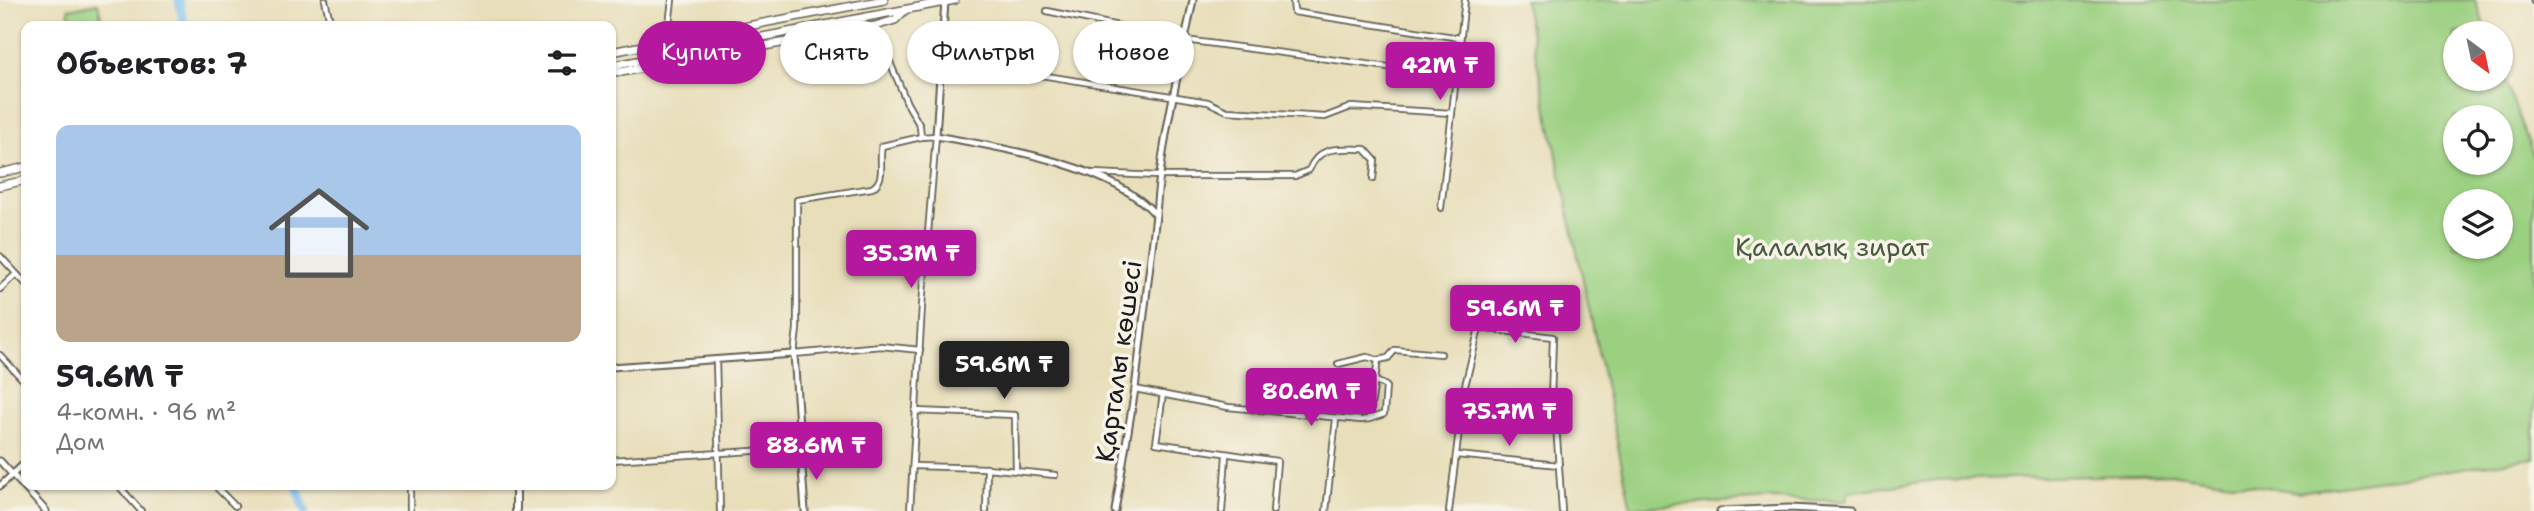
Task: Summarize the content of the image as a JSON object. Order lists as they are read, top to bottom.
{
  "streets": {
    "street": ["Қарталы көшесі"]
  },
  "parks": ["Қалалық зират"],
  "north": "bottom right",
  "page": {
    "chip": [
      "Купить",
      "Снять",
      "Фильтры",
      "Новое"
    ],
    "heading": "Объектов: 7",
    "price": [
      "42M ₸",
      "35.3M ₸",
      "59.6M ₸",
      "59.6M ₸",
      "80.6M ₸",
      "75.7M ₸",
      "88.6M ₸"
    ],
    "list": [
      {
        "name": "59.6M ₸",
        "note": "4-комн. · 96 m² · Дом"
      }
    ]
  }
}
